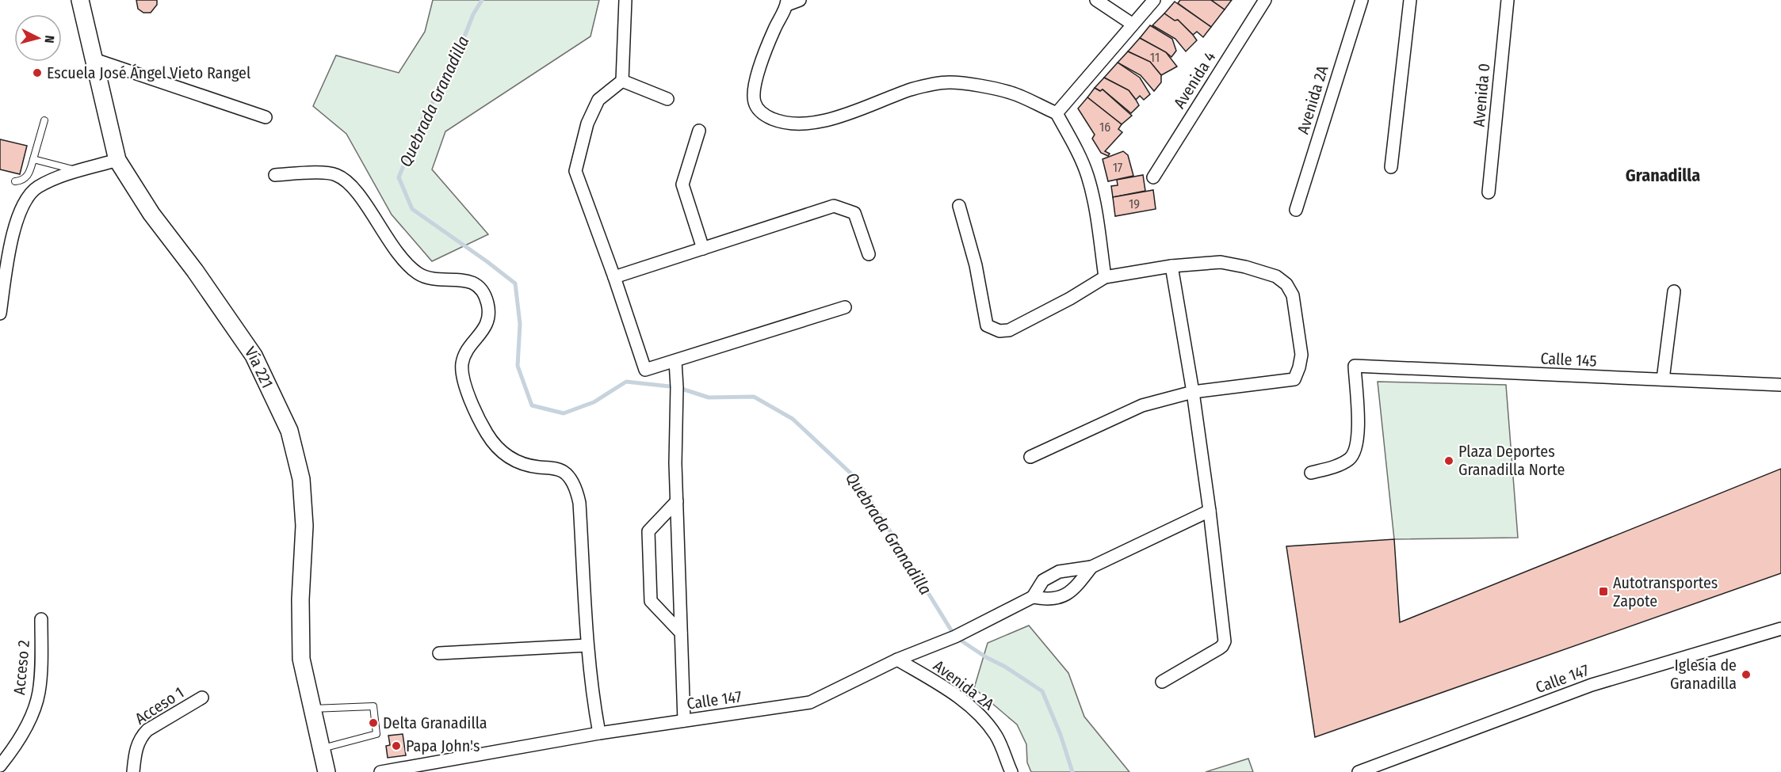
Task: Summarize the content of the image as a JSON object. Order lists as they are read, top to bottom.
{
  "streets": {
    "main road": ["Vía 221"],
    "street": [
      "Avenida 4",
      "Avenida 0",
      "Avenida 2A",
      "Calle 145",
      "Acceso 2",
      "Calle 147",
      "Acceso 1"
    ]
  },
  "crossings": [
    ["Avenida 2A", "Calle 147"]
  ],
  "districts": ["Granadilla"],
  "water": ["Quebrada Granadilla"],
  "places": {
    "other": [
      "Escuela José Ángel Vieto Rangel",
      "Plaza Deportes Granadilla Norte",
      "Iglesia de Granadilla",
      "Delta Granadilla",
      "Papa John's"
    ],
    "transit": ["Autotransportes Zapote"]
  },
  "house_numbers": [
    "11",
    "16",
    "17",
    "19"
  ],
  "north": "right"
}
